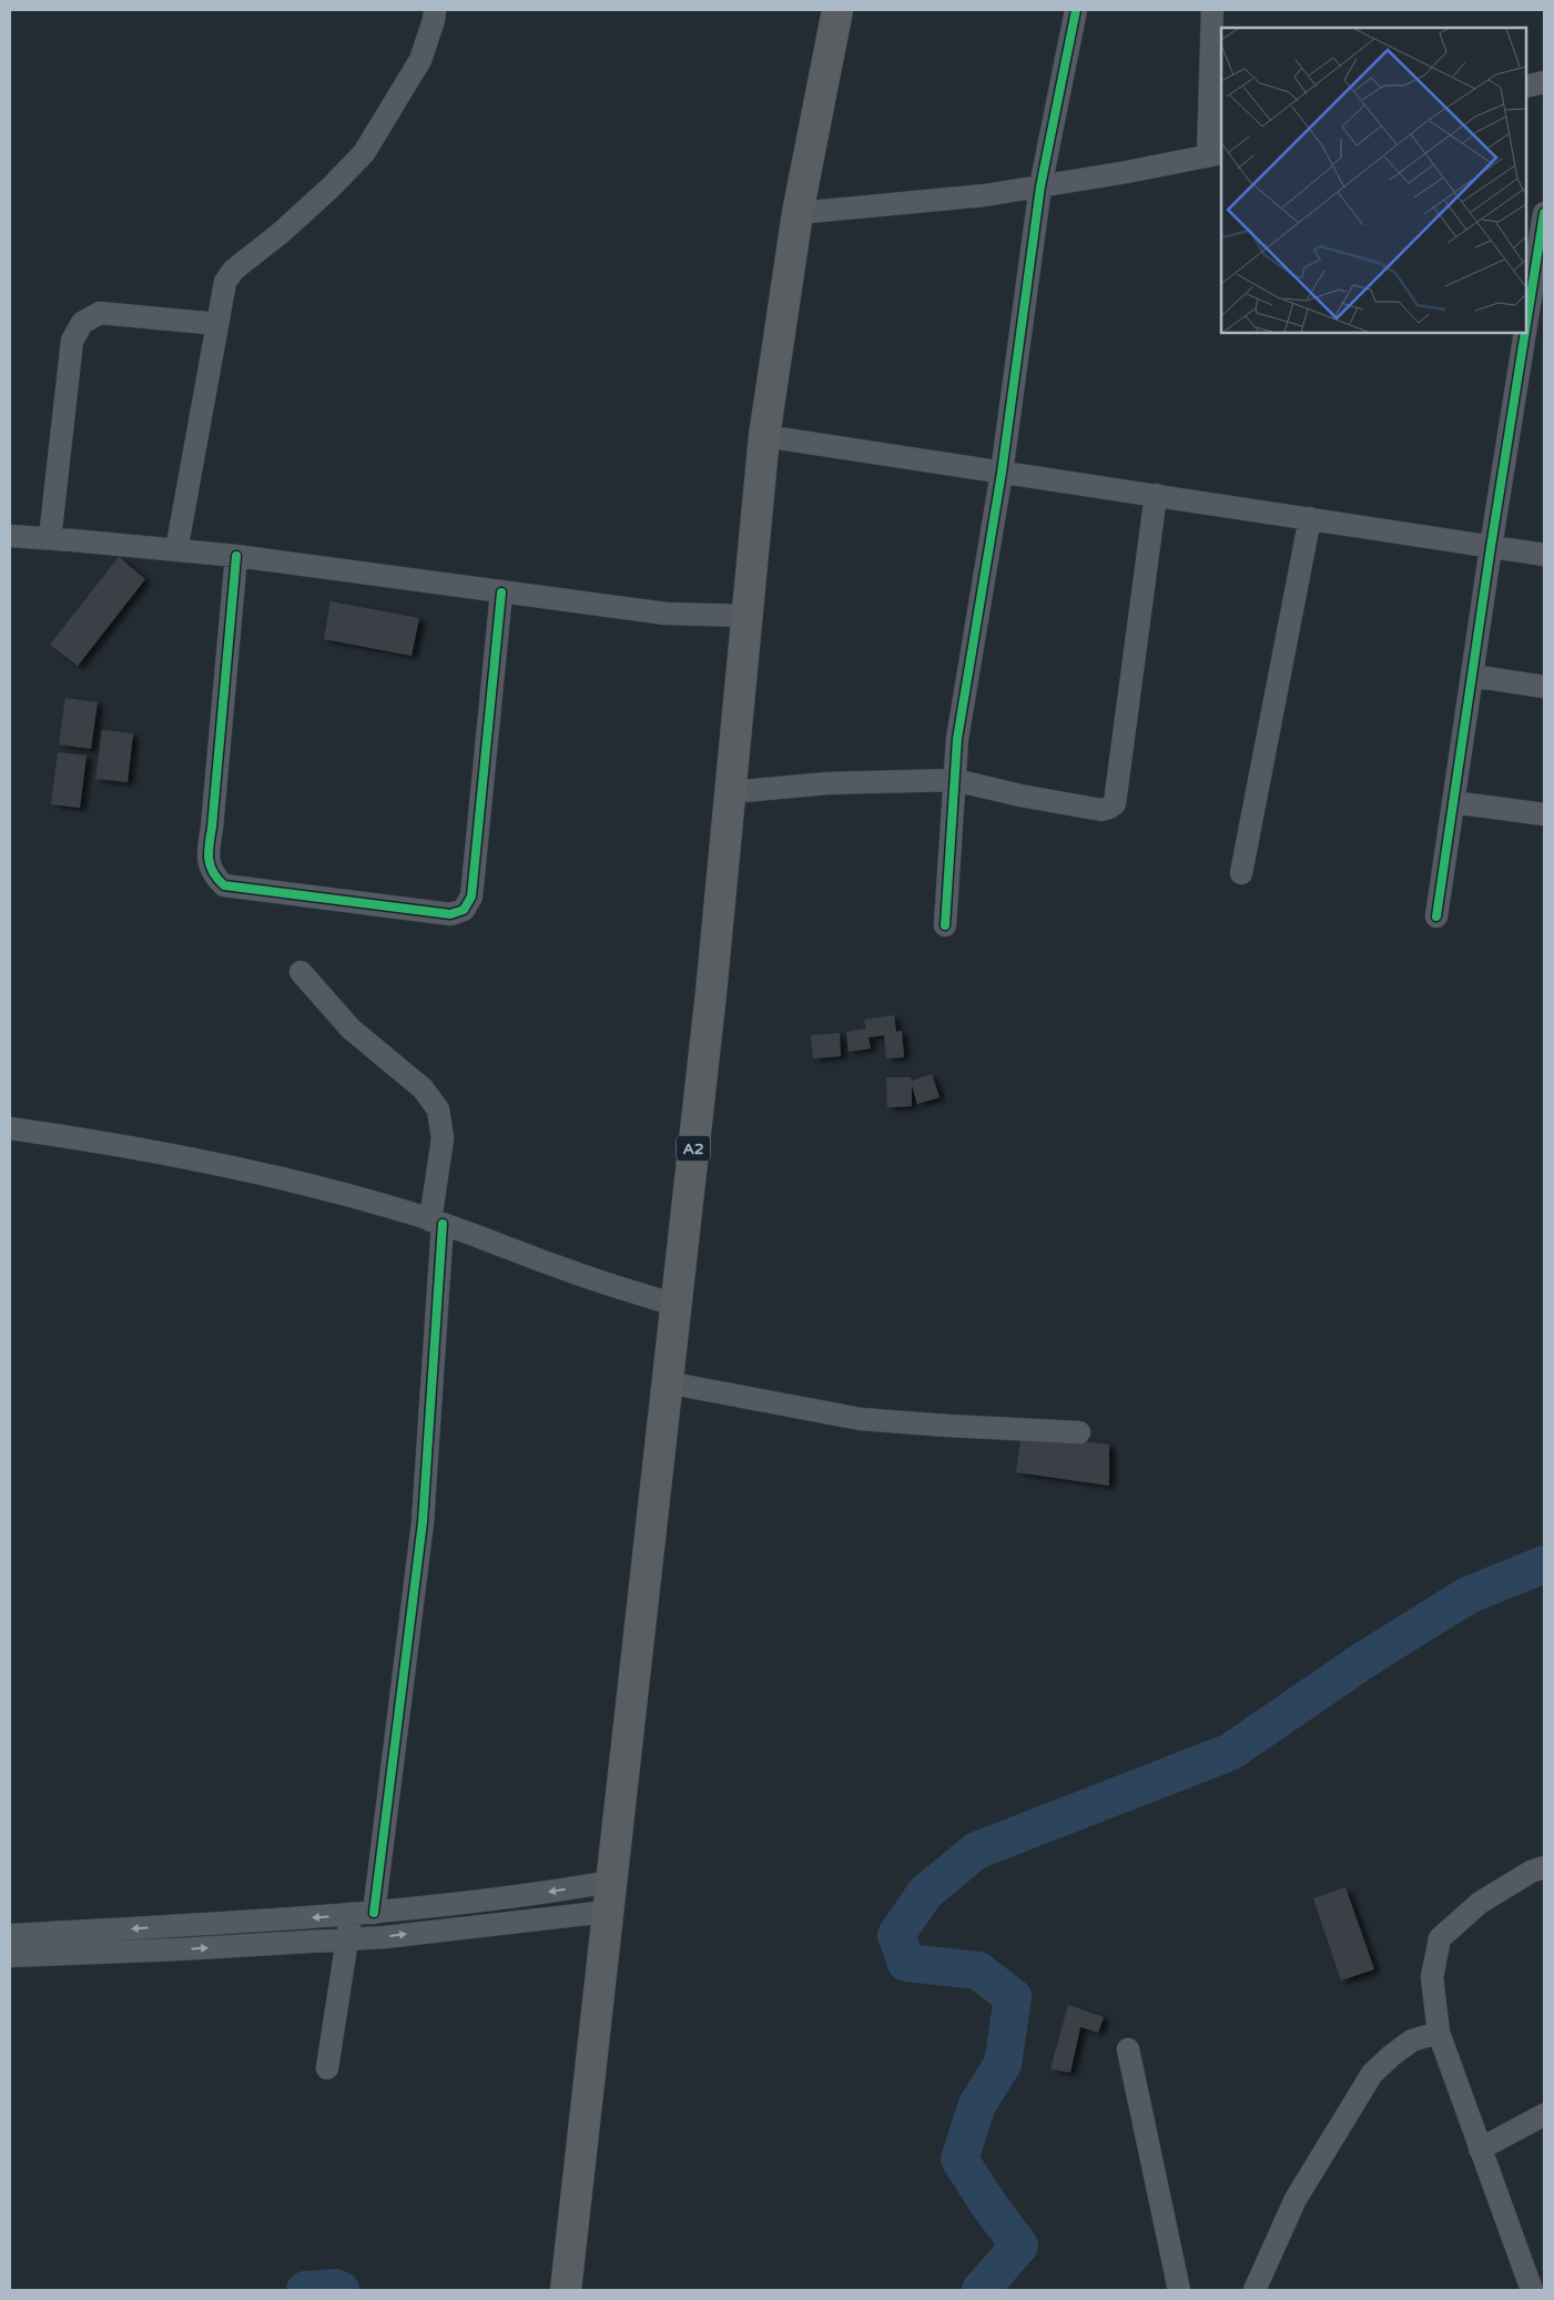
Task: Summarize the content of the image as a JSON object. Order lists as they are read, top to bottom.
{
  "streets": {
    "highway": ["A2"]
  }
}
